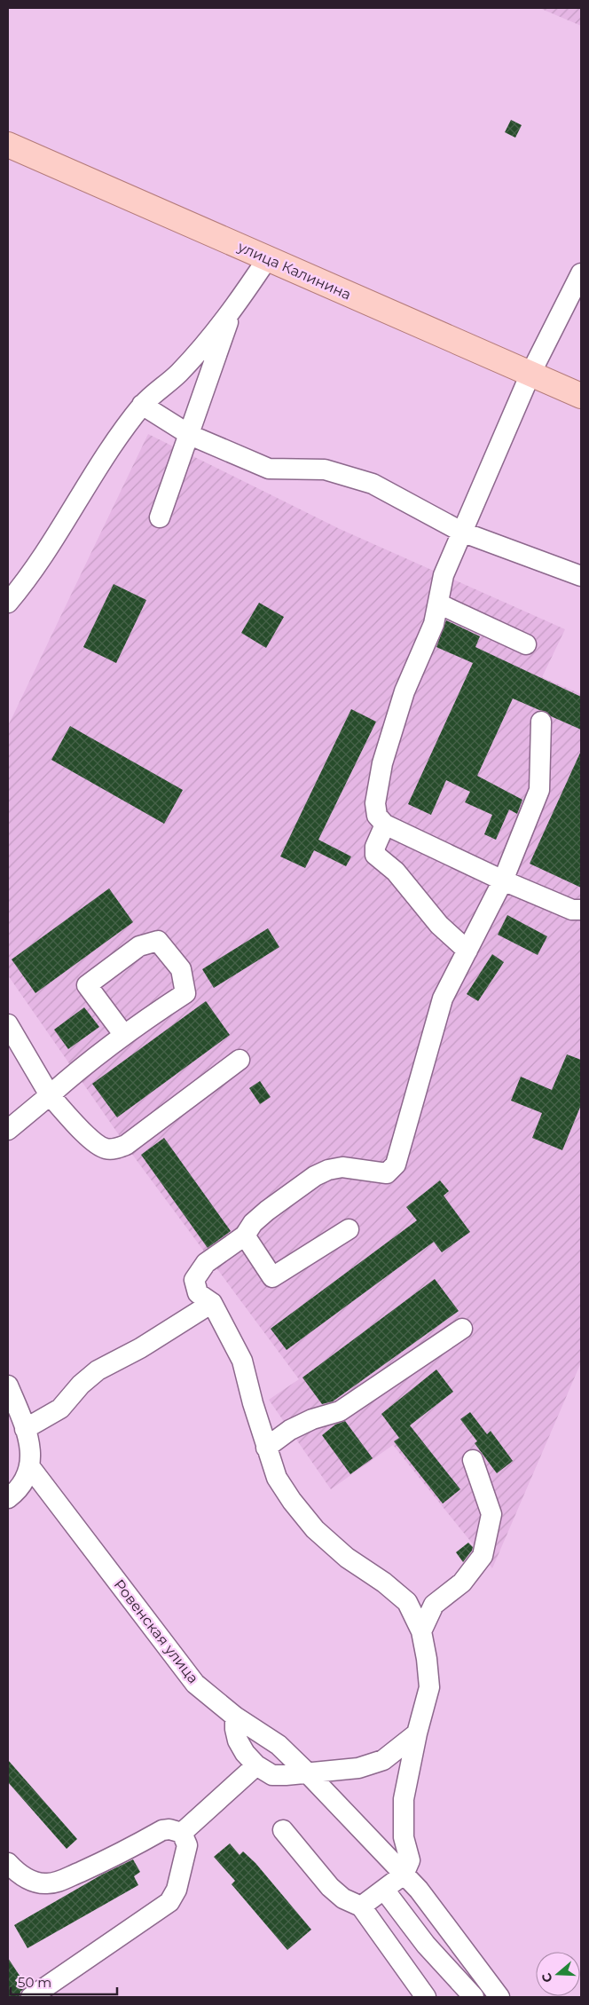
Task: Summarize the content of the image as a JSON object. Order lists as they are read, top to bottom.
{
  "streets": {
    "main road": ["улица Калинина"],
    "street": ["Ровенская улица"]
  },
  "scale_bar": "50 m",
  "north": "left"
}
